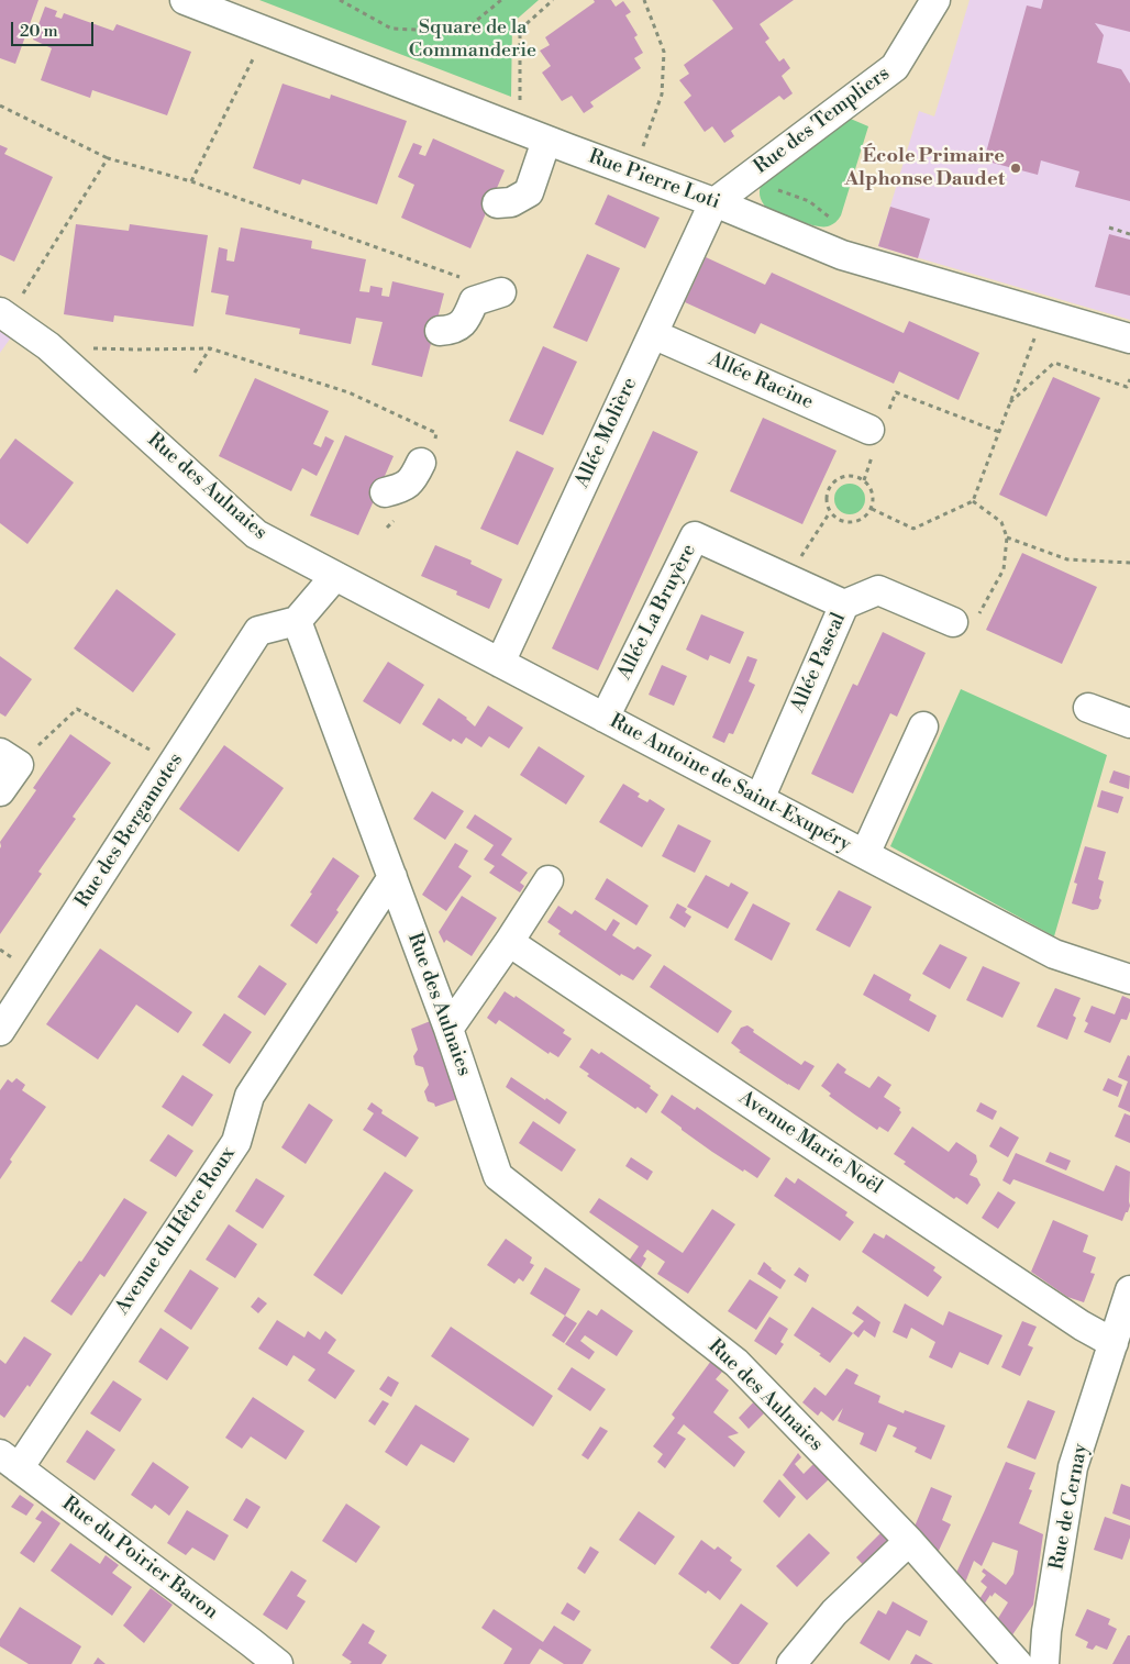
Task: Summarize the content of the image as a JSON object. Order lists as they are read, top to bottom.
{
  "streets": {
    "street": [
      "Rue des Templiers",
      "Rue Pierre Loti",
      "Allée Racine",
      "Allée Molière",
      "Rue des Aulnaies",
      "Allée La Bruyère",
      "Allée Pascal",
      "Rue Antoine de Saint-Exupéry",
      "Rue des Bergamotes",
      "Avenue Marie Noël",
      "Avenue du Hêtre Roux",
      "Rue de Cernay",
      "Rue du Poirier Baron"
    ]
  },
  "crossings": [
    ["Rue des Templiers", "Rue Pierre Loti"],
    ["Rue des Templiers", "Allée Molière"],
    ["Rue Pierre Loti", "Allée Molière"],
    ["Allée Racine", "Allée Molière"],
    ["Allée Molière", "Rue Antoine de Saint-Exupéry"],
    ["Rue des Aulnaies", "Rue Antoine de Saint-Exupéry"],
    ["Rue des Aulnaies", "Rue des Bergamotes"],
    ["Rue des Aulnaies", "Avenue du Hêtre Roux"],
    ["Allée La Bruyère", "Allée Pascal"],
    ["Allée La Bruyère", "Rue Antoine de Saint-Exupéry"],
    ["Allée Pascal", "Rue Antoine de Saint-Exupéry"],
    ["Avenue Marie Noël", "Rue de Cernay"],
    ["Avenue du Hêtre Roux", "Rue du Poirier Baron"]
  ],
  "parks": ["Square de la Commanderie"],
  "places": ["École Primaire Alphonse Daudet"],
  "scale_bar": "20 m"
}
